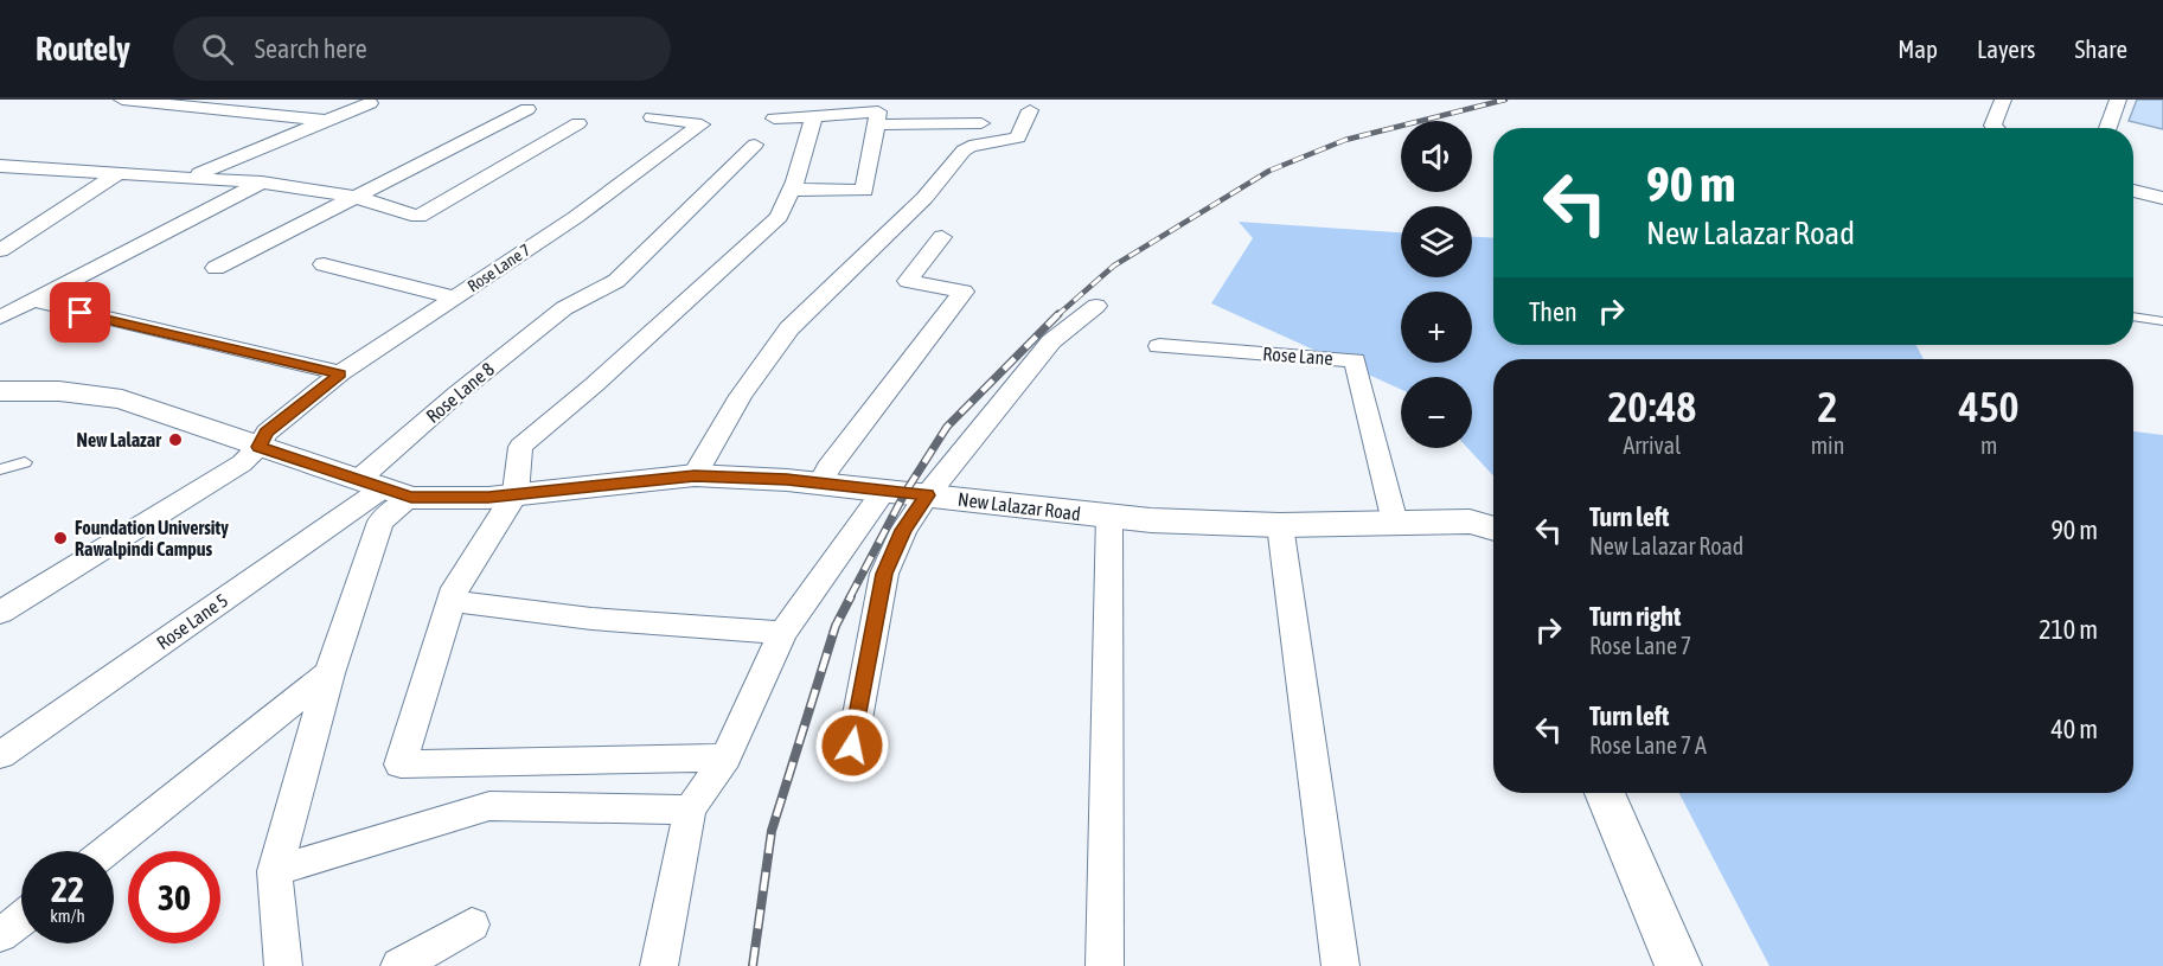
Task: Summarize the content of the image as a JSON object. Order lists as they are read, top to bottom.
{
  "streets": {
    "street": [
      "Rose Lane 7",
      "Rose Lane",
      "Rose Lane 8",
      "New Lalazar Road",
      "Rose Lane 5"
    ]
  },
  "crossings": [
    ["Rose Lane 7", "New Lalazar Road"],
    ["Rose Lane", "New Lalazar Road"],
    ["Rose Lane 8", "New Lalazar Road"],
    ["Rose Lane 8", "Rose Lane 5"],
    ["New Lalazar Road", "Rose Lane 5"]
  ],
  "places": ["New Lalazar", "Foundation University Rawalpindi Campus"],
  "page": {
    "header": "Routely",
    "search": "Search here",
    "nav": ["Map", "Layers", "Share"],
    "map_buttons": ["+", "−"],
    "turn": ["90 m", "New Lalazar Road"],
    "then": "Then",
    "eta": [
      "20:48",
      "Arrival",
      "2",
      "min",
      "450",
      "m"
    ],
    "list": [
      {
        "name": "Turn left",
        "note": "New Lalazar Road",
        "value": "90 m"
      },
      {
        "name": "Turn right",
        "note": "Rose Lane 7",
        "value": "210 m"
      },
      {
        "name": "Turn left",
        "note": "Rose Lane 7 A",
        "value": "40 m"
      }
    ],
    "speed": "22 km/h",
    "limit": "30"
  }
}
